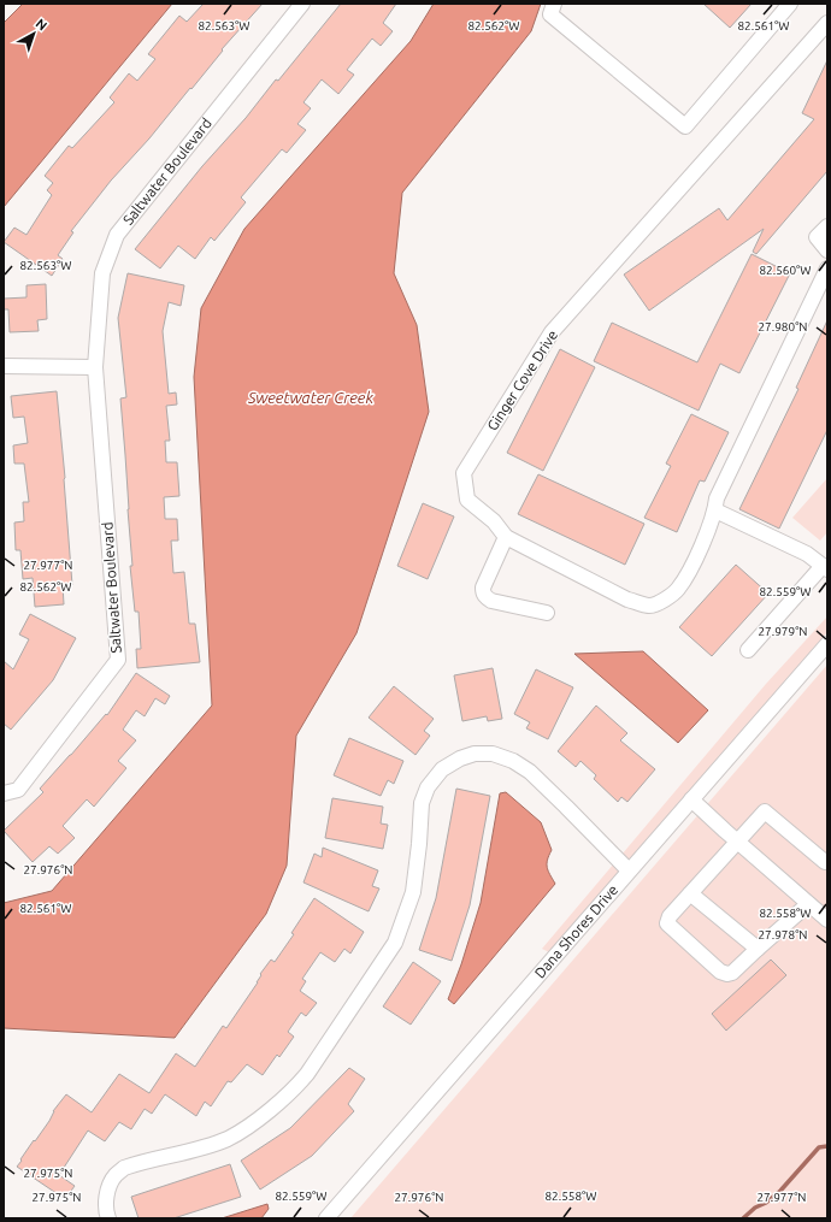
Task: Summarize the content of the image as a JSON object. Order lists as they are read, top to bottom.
{
  "streets": {
    "street": ["Saltwater Boulevard", "Ginger Cove Drive", "Dana Shores Drive"]
  },
  "water": ["Sweetwater Creek"],
  "north": "top right",
  "coordinates": [
    "82.563°W",
    "82.562°W",
    "82.561°W",
    "82.560°W",
    "27.980°N",
    "27.977°N",
    "82.559°W",
    "27.979°N",
    "27.976°N",
    "82.558°W",
    "27.978°N",
    "27.975°N"
  ]
}
